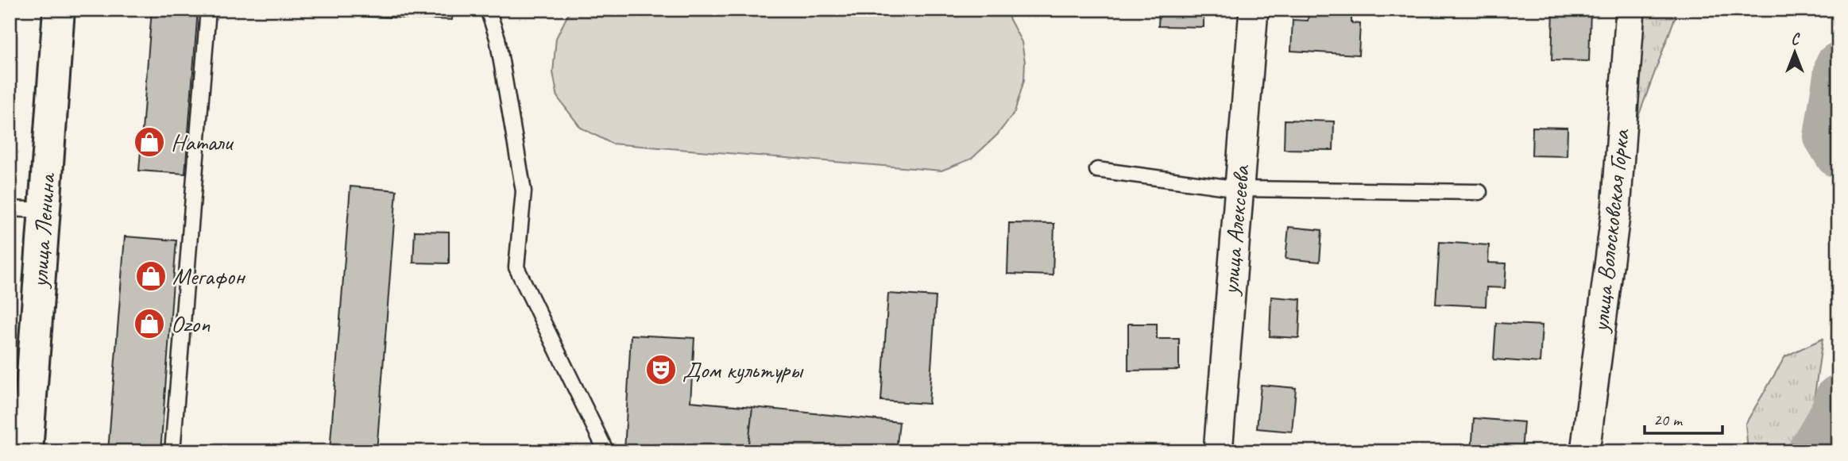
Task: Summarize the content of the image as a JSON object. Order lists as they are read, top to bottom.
{
  "streets": {
    "main road": ["улица Ленина"],
    "street": ["улица Алексеева", "улица Волосковская Горка"]
  },
  "places": {
    "shop": ["Натали", "Мегафон", "Ozon"],
    "theatre": ["Дом культуры"]
  },
  "scale_bar": "20 m",
  "north": "top"
}
